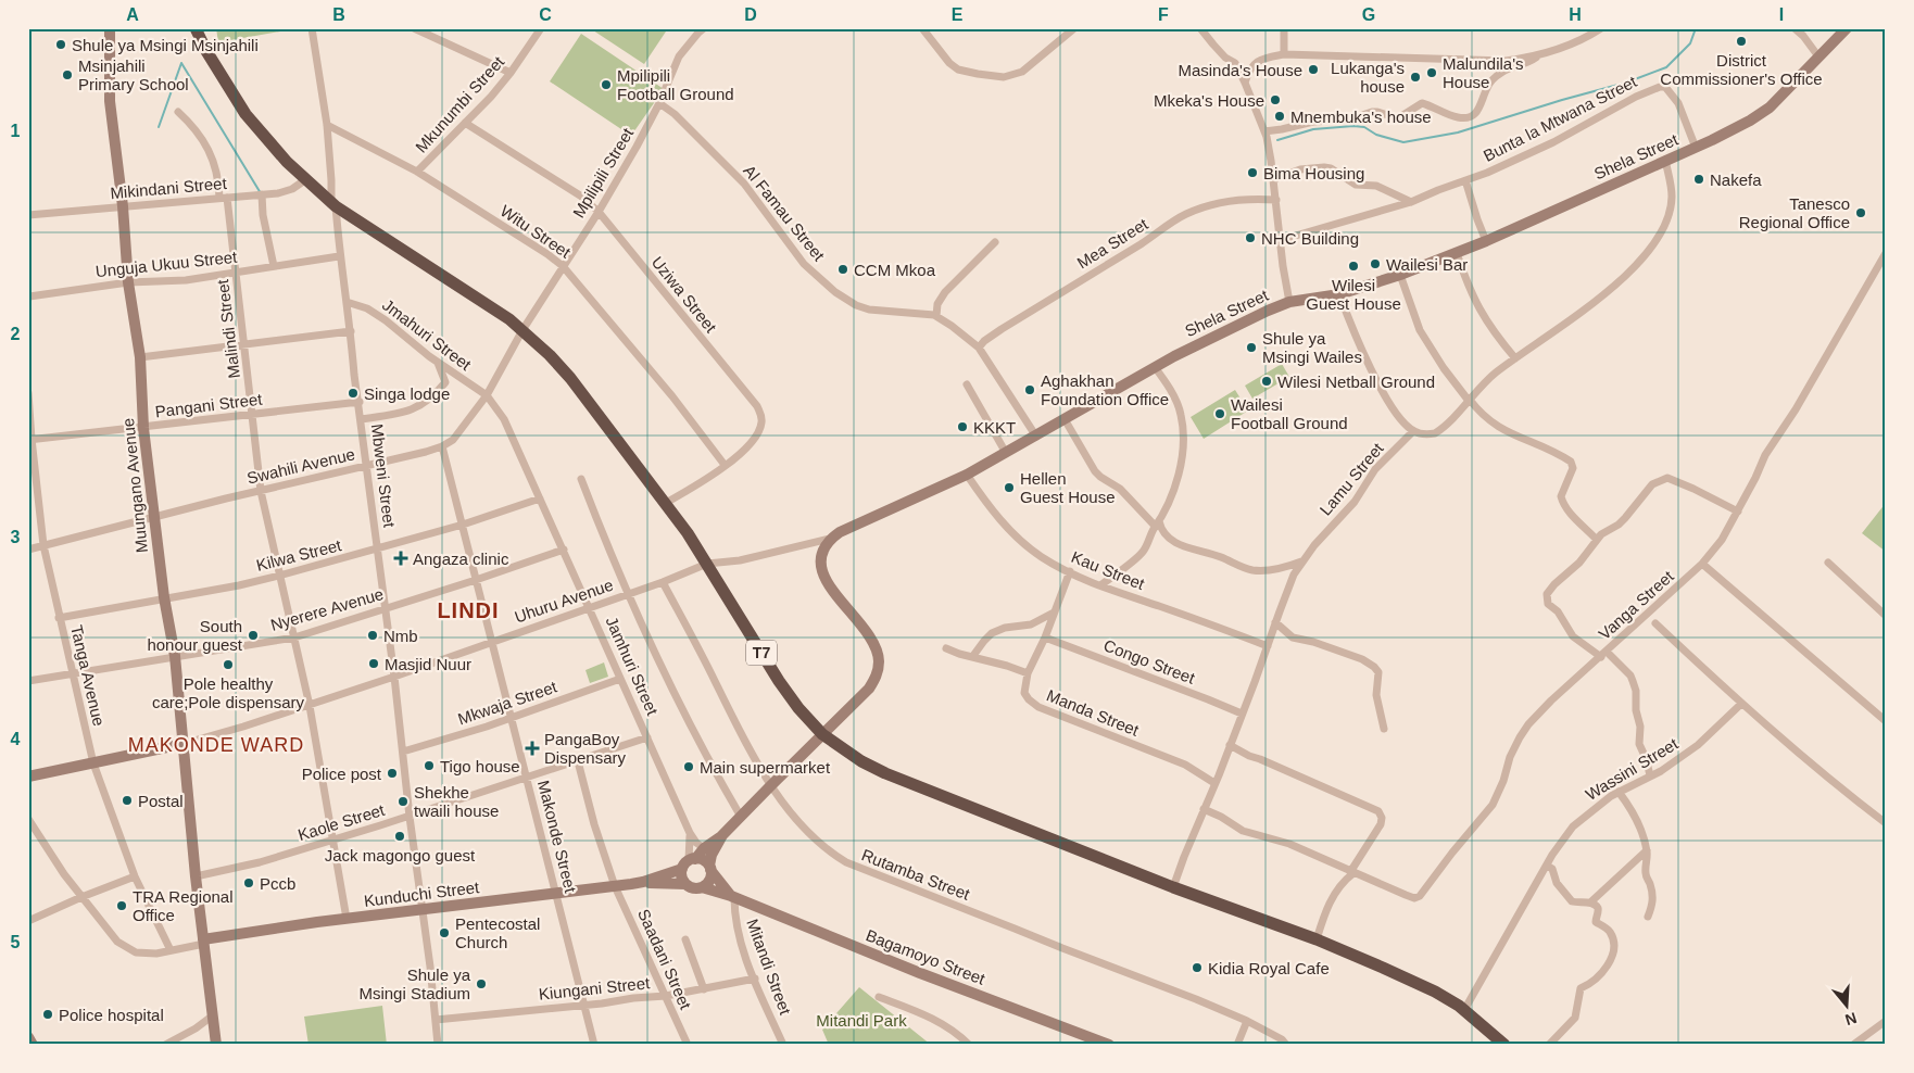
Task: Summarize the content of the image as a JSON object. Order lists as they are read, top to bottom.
{
  "streets": {
    "highway": ["T7"],
    "main road": [
      "Shela Street",
      "Muungano Avenue",
      "Kunduchi Street",
      "Bagamoyo Street"
    ],
    "street": [
      "Mkunumbi Street",
      "Bunta la Mtwana Street",
      "Mpilipili Street",
      "Mikindani Street",
      "Al Famau Street",
      "Witu Street",
      "Mea Street",
      "Unguja Ukuu Street",
      "Uziwa Street",
      "Malindi Street",
      "Jmahuri Street",
      "Pangani Street",
      "Swahili Avenue",
      "Mbweni Street",
      "Lamu Street",
      "Kilwa Street",
      "Kau Street",
      "Uhuru Avenue",
      "Vanga Street",
      "Nyerere Avenue",
      "Congo Street",
      "Jamhuri Street",
      "Tanga Avenue",
      "Mkwaja Street",
      "Manda Street",
      "Wassini Street",
      "Kaole Street",
      "Makonde Street",
      "Rutamba Street",
      "Saadani Street",
      "Mitandi Street",
      "Kiungani Street"
    ]
  },
  "crossings": [
    ["Mkunumbi Street", "Witu Street"],
    ["Mkunumbi Street", "Uziwa Street"],
    ["Bunta la Mtwana Street", "Shela Street"],
    ["Shela Street", "Al Famau Street"],
    ["Shela Street", "Kau Street"],
    ["Shela Street", "Uhuru Avenue"],
    ["Mpilipili Street", "Al Famau Street"],
    ["Mpilipili Street", "Witu Street"],
    ["Mpilipili Street", "Uziwa Street"],
    ["Mpilipili Street", "Swahili Avenue"],
    ["Mpilipili Street", "T7"],
    ["Mikindani Street", "Malindi Street"],
    ["Mikindani Street", "Muungano Avenue"],
    ["Mikindani Street", "T7"],
    ["Al Famau Street", "Mea Street"],
    ["Witu Street", "Uziwa Street"],
    ["Witu Street", "Mbweni Street"],
    ["Unguja Ukuu Street", "Malindi Street"],
    ["Unguja Ukuu Street", "Mbweni Street"],
    ["Unguja Ukuu Street", "Muungano Avenue"],
    ["Uziwa Street", "T7"],
    ["Malindi Street", "Pangani Street"],
    ["Malindi Street", "Swahili Avenue"],
    ["Malindi Street", "Kilwa Street"],
    ["Malindi Street", "Uhuru Avenue"],
    ["Malindi Street", "Nyerere Avenue"],
    ["Malindi Street", "Kaole Street"],
    ["Malindi Street", "Kunduchi Street"],
    ["Jmahuri Street", "Swahili Avenue"],
    ["Jmahuri Street", "Mbweni Street"],
    ["Jmahuri Street", "Jamhuri Street"],
    ["Pangani Street", "Mbweni Street"],
    ["Pangani Street", "Muungano Avenue"],
    ["Pangani Street", "Tanga Avenue"],
    ["Swahili Avenue", "Mbweni Street"],
    ["Swahili Avenue", "Muungano Avenue"],
    ["Swahili Avenue", "T7"],
    ["Swahili Avenue", "Jamhuri Street"],
    ["Swahili Avenue", "Tanga Avenue"],
    ["Swahili Avenue", "Makonde Street"],
    ["Mbweni Street", "Kilwa Street"],
    ["Mbweni Street", "Uhuru Avenue"],
    ["Mbweni Street", "Nyerere Avenue"],
    ["Mbweni Street", "T7"],
    ["Mbweni Street", "Mkwaja Street"],
    ["Mbweni Street", "Kaole Street"],
    ["Mbweni Street", "Kunduchi Street"],
    ["Mbweni Street", "Kiungani Street"],
    ["Lamu Street", "Kau Street"],
    ["Lamu Street", "Vanga Street"],
    ["Lamu Street", "T7"],
    ["Lamu Street", "Congo Street"],
    ["Lamu Street", "Manda Street"],
    ["Muungano Avenue", "Kilwa Street"],
    ["Muungano Avenue", "Uhuru Avenue"],
    ["Muungano Avenue", "Nyerere Avenue"],
    ["Muungano Avenue", "Kaole Street"],
    ["Muungano Avenue", "Kunduchi Street"],
    ["Kilwa Street", "Jamhuri Street"],
    ["Kilwa Street", "Tanga Avenue"],
    ["Kilwa Street", "Makonde Street"],
    ["Kau Street", "Manda Street"],
    ["Uhuru Avenue", "T7"],
    ["Uhuru Avenue", "Jamhuri Street"],
    ["Uhuru Avenue", "Makonde Street"],
    ["Uhuru Avenue", "Rutamba Street"],
    ["Nyerere Avenue", "Jamhuri Street"],
    ["Nyerere Avenue", "Tanga Avenue"],
    ["Nyerere Avenue", "Makonde Street"],
    ["T7", "Wassini Street"],
    ["Congo Street", "Manda Street"],
    ["Jamhuri Street", "Mkwaja Street"],
    ["Jamhuri Street", "Kaole Street"],
    ["Tanga Avenue", "Kunduchi Street"],
    ["Mkwaja Street", "Makonde Street"],
    ["Kaole Street", "Makonde Street"],
    ["Kaole Street", "Saadani Street"],
    ["Makonde Street", "Kunduchi Street"],
    ["Makonde Street", "Kiungani Street"],
    ["Kunduchi Street", "Saadani Street"],
    ["Bagamoyo Street", "Mitandi Street"],
    ["Saadani Street", "Kiungani Street"],
    ["Mitandi Street", "Kiungani Street"]
  ],
  "districts": ["LINDI", "MAKONDE WARD"],
  "parks": ["Mitandi Park"],
  "places": {
    "other": [
      "District Commissioner's Office",
      "Shule ya Msingi Msinjahili",
      "Masinda's House",
      "Malundila's House",
      "Msinjahili Primary School",
      "Lukanga's house",
      "Mpilipili Football Ground",
      "Mkeka's House",
      "Mnembuka's house",
      "Bima Housing",
      "Nakefa",
      "Tanesco Regional Office",
      "NHC Building",
      "Wailesi Bar",
      "Wilesi Guest House",
      "CCM Mkoa",
      "Shule ya Msingi Wailes",
      "Wilesi Netball Ground",
      "Aghakhan Foundation Office",
      "Singa lodge",
      "Wailesi Football Ground",
      "KKKT",
      "Hellen Guest House",
      "South honour guest",
      "Nmb",
      "Masjid Nuur",
      "Pole healthy care;Pole dispensary",
      "Tigo house",
      "Main supermarket",
      "Police post",
      "Postal",
      "Shekhe twaili house",
      "Jack magongo guest",
      "Pccb",
      "TRA Regional Office",
      "Pentecostal Church",
      "Kidia Royal Cafe",
      "Shule ya Msingi Stadium",
      "Police hospital"
    ],
    "health": ["Angaza clinic", "PangaBoy Dispensary"]
  },
  "north": "bottom",
  "grid": {
    "columns": [
      "A",
      "B",
      "C",
      "D",
      "E",
      "F",
      "G",
      "H",
      "I"
    ],
    "rows": [
      "1",
      "2",
      "3",
      "4",
      "5"
    ]
  }
}
